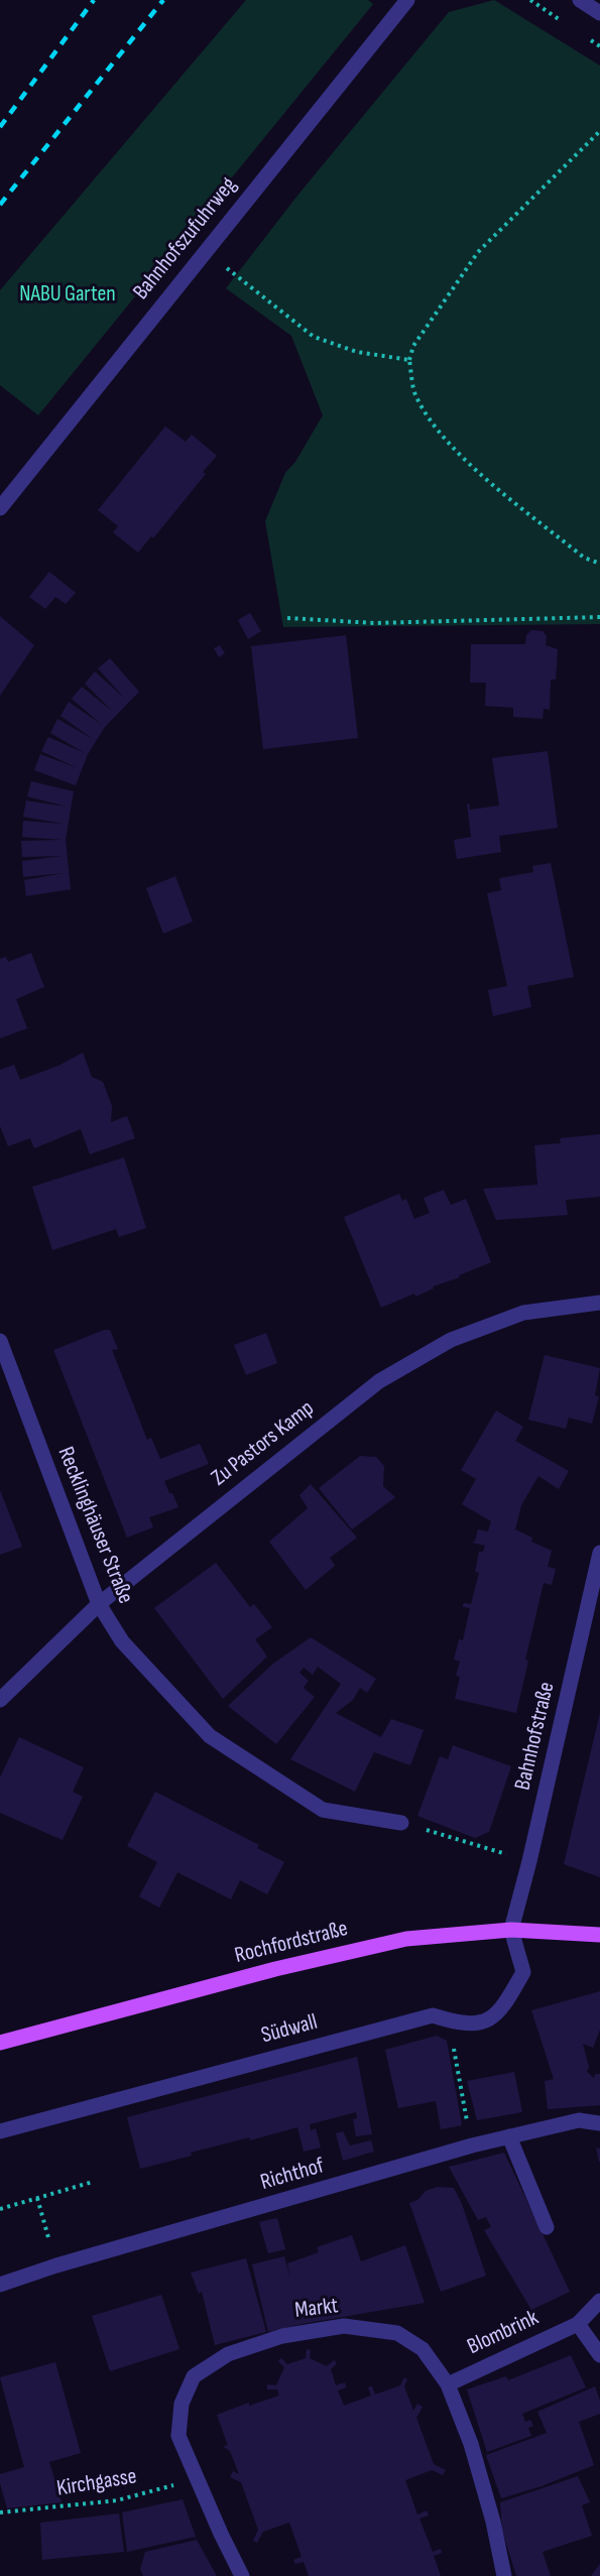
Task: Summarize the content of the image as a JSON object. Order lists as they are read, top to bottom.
{
  "streets": {
    "main road": ["Rochfordstraße"],
    "street": [
      "Bahnhofszufuhrweg",
      "Zu Pastors Kamp",
      "Recklinghäuser Straße",
      "Bahnhofstraße",
      "Südwall",
      "Richthof",
      "Markt",
      "Blombrink"
    ],
    "path": ["Kirchgasse"]
  },
  "crossings": [
    ["Zu Pastors Kamp", "Recklinghäuser Straße"],
    ["Bahnhofstraße", "Rochfordstraße"],
    ["Bahnhofstraße", "Südwall"],
    ["Rochfordstraße", "Südwall"],
    ["Markt", "Blombrink"],
    ["Markt", "Kirchgasse"]
  ],
  "parks": ["NABU Garten"]
}
